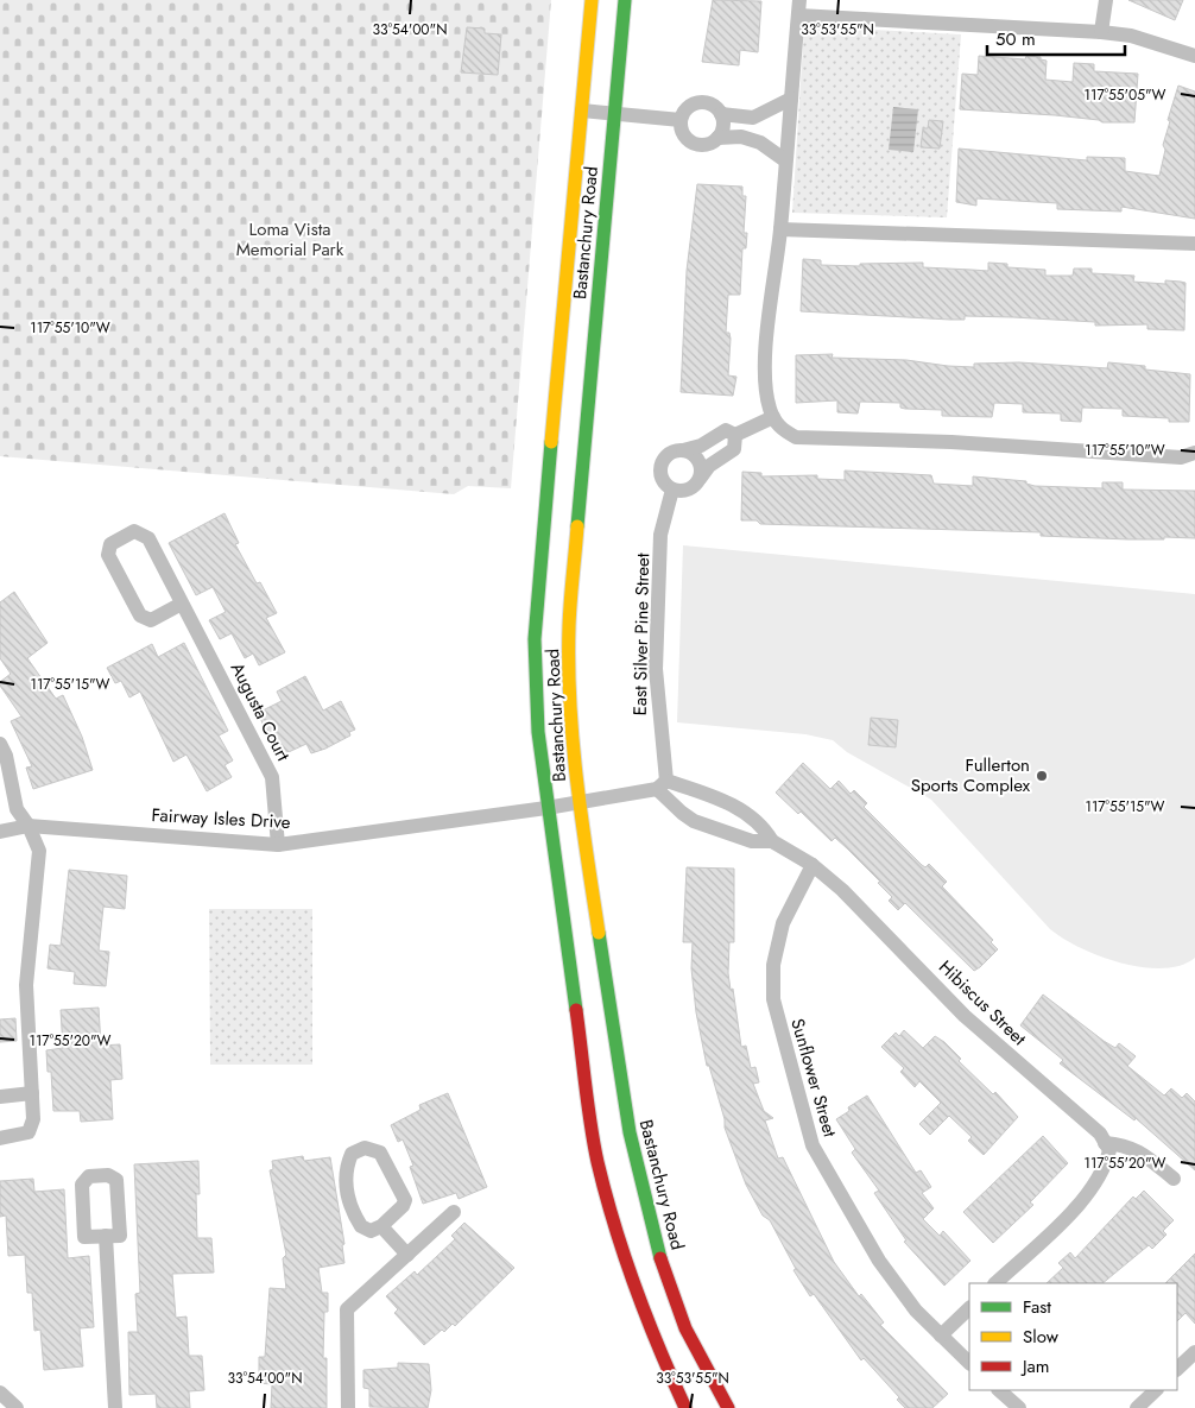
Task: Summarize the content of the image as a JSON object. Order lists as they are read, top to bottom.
{
  "streets": {
    "main road": ["Bastanchury Road"],
    "street": [
      "East Silver Pine Street",
      "Augusta Court",
      "Fairway Isles Drive",
      "Hibiscus Street",
      "Sunflower Street"
    ]
  },
  "crossings": [
    ["Bastanchury Road", "Fairway Isles Drive"],
    ["East Silver Pine Street", "Fairway Isles Drive"],
    ["East Silver Pine Street", "Hibiscus Street"],
    ["Augusta Court", "Fairway Isles Drive"],
    ["Fairway Isles Drive", "Hibiscus Street"],
    ["Hibiscus Street", "Sunflower Street"]
  ],
  "parks": ["Loma Vista Memorial Park"],
  "places": ["Fullerton Sports Complex"],
  "legend": ["Fast", "Slow", "Jam"],
  "scale_bar": "50 m",
  "coordinates": [
    "33°54'00\"N",
    "33°53'55\"N",
    "117°55'05\"W",
    "117°55'10\"W",
    "117°55'15\"W",
    "117°55'20\"W"
  ]
}
